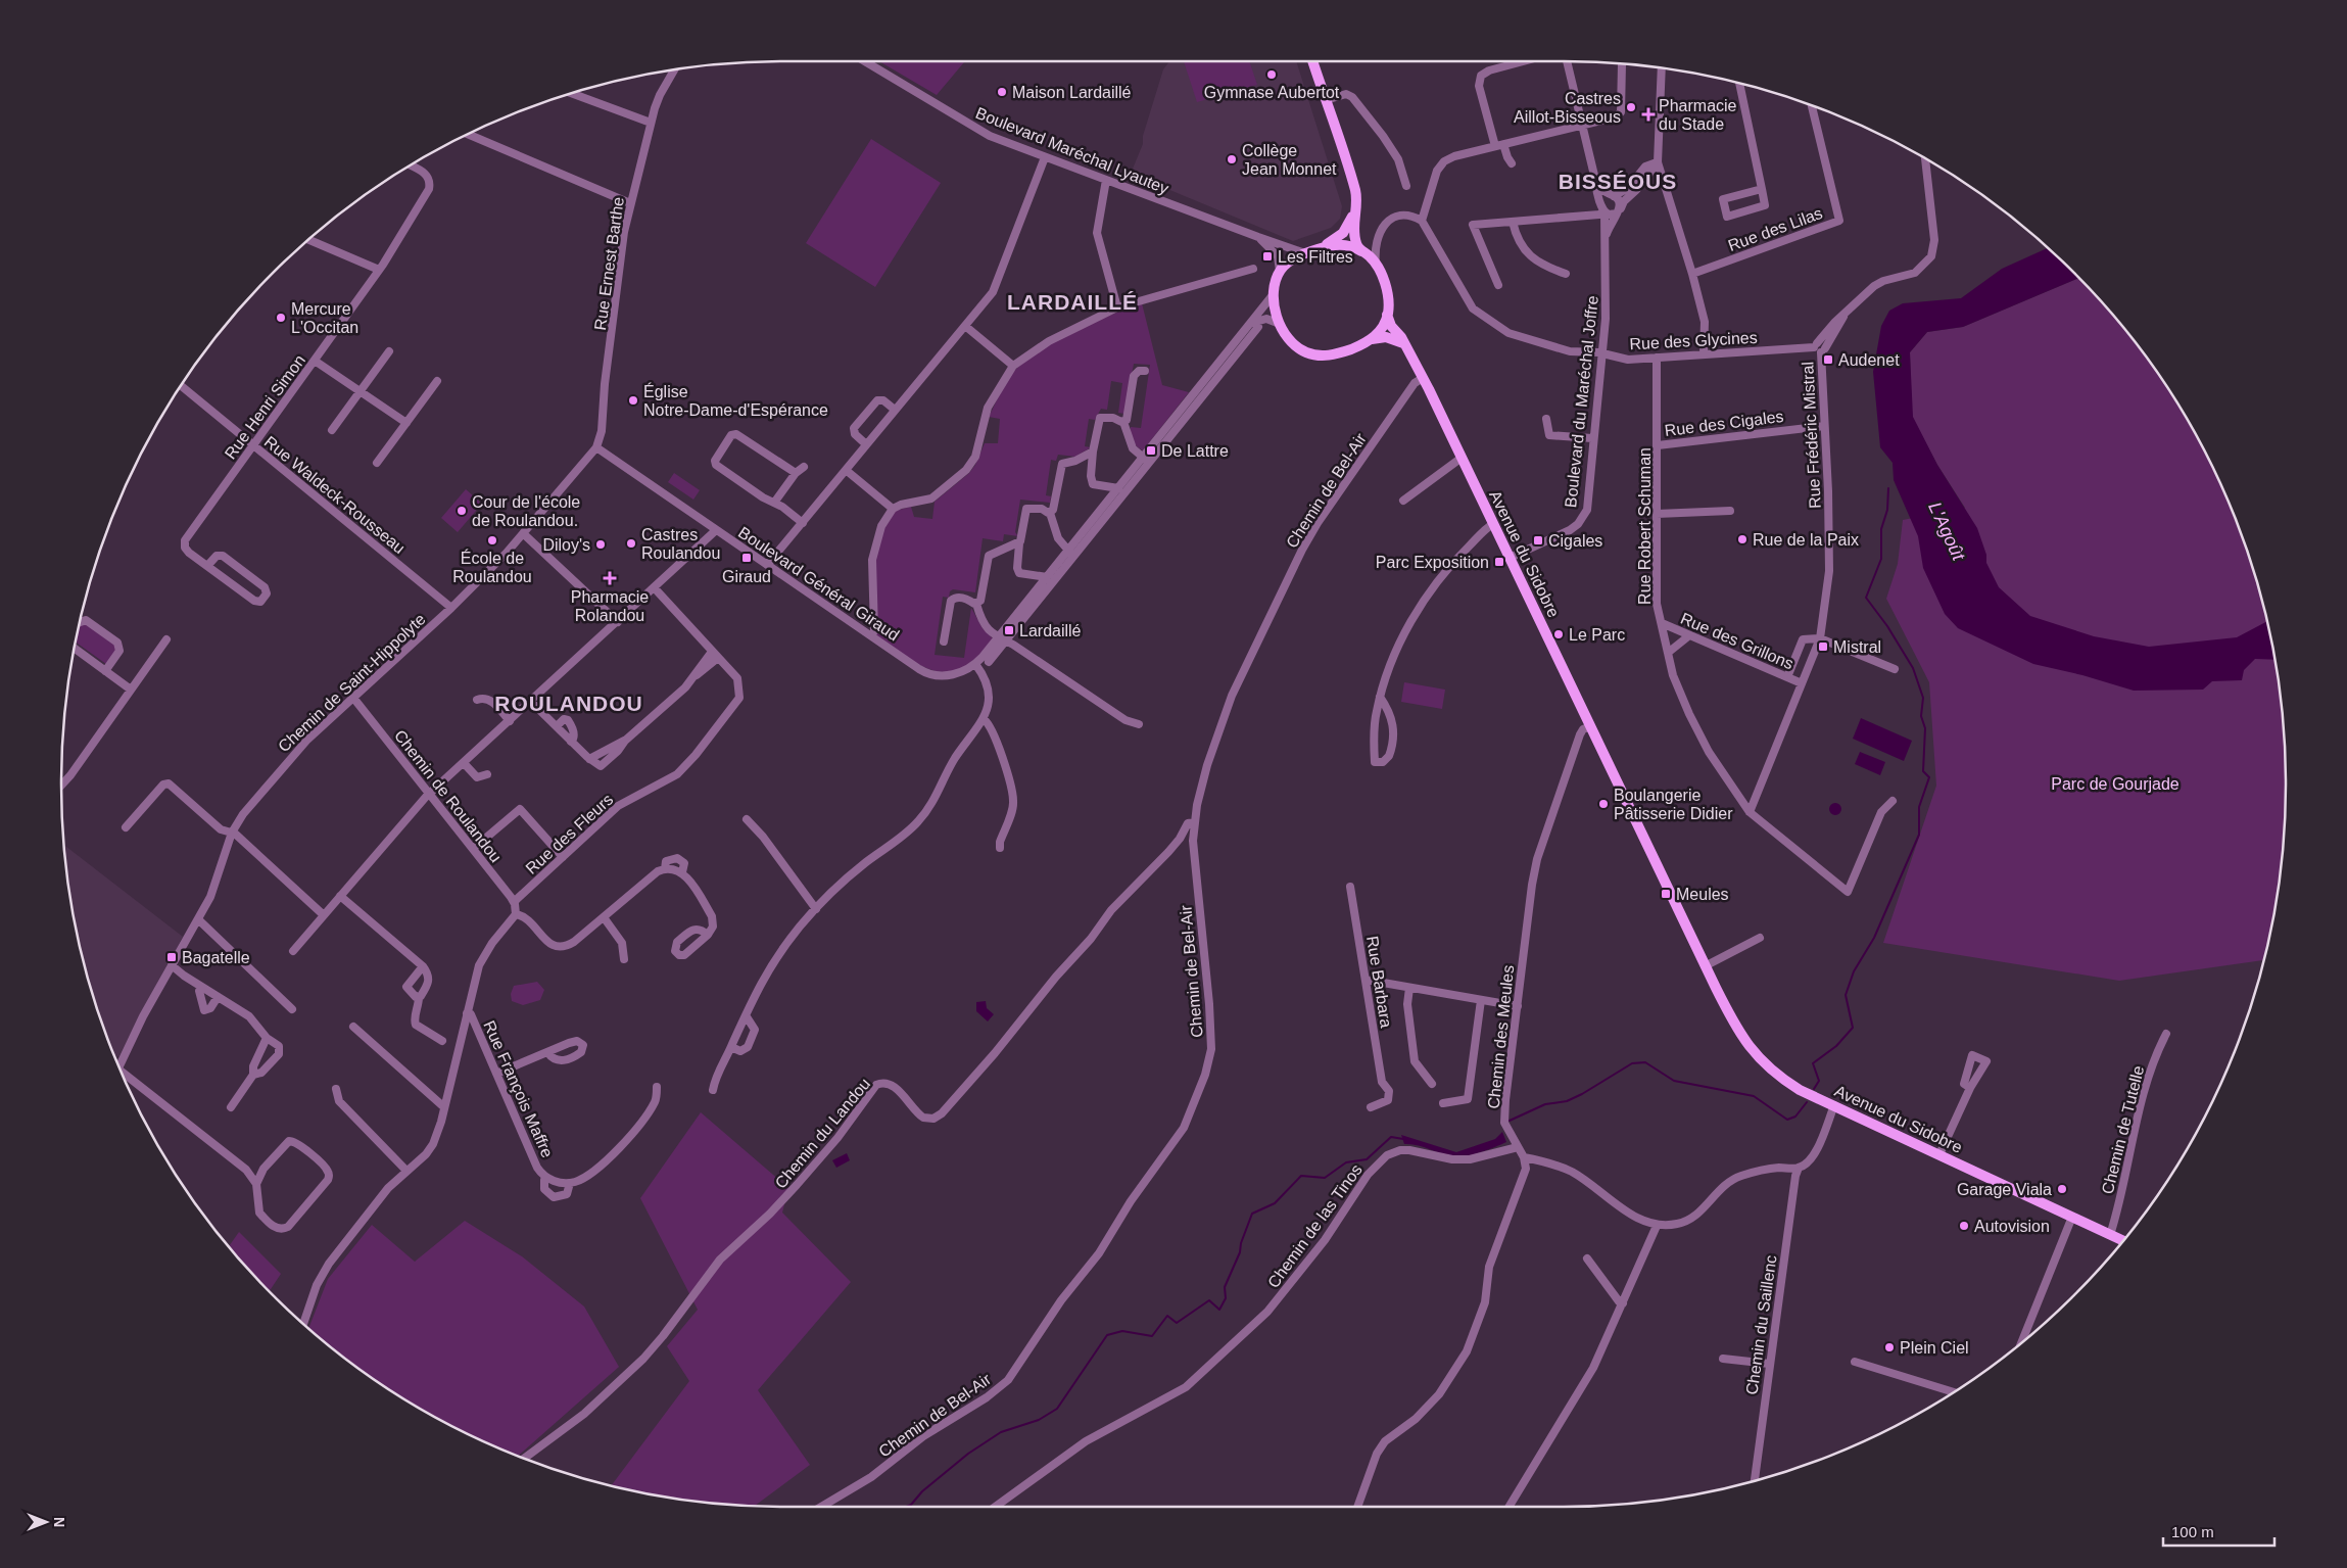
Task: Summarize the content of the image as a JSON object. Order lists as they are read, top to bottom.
{
  "streets": {
    "main road": ["Avenue du Sidobre"],
    "street": [
      "Boulevard Maréchal Lyautey",
      "Rue des Lilas",
      "Rue Ernest Barthe",
      "Rue des Glycines",
      "Boulevard du Maréchal Joffre",
      "Rue Henri Simon",
      "Rue des Cigales",
      "Rue Frédéric Mistral",
      "Chemin de Bel-Air",
      "Rue Waldeck-Rousseau",
      "Rue Robert Schuman",
      "Boulevard Général Giraud",
      "Rue des Grillons",
      "Chemin de Saint-Hippolyte",
      "Chemin de Roulandou",
      "Rue des Fleurs",
      "Rue Barbara",
      "Chemin des Meules",
      "Rue François Maffre",
      "Chemin de Tutelle",
      "Chemin du Landou",
      "Chemin de las Tinos",
      "Chemin du Saillenc"
    ]
  },
  "crossings": [
    ["Boulevard Maréchal Lyautey", "Avenue du Sidobre"],
    ["Rue Ernest Barthe", "Boulevard Général Giraud"],
    ["Rue Ernest Barthe", "Chemin de Saint-Hippolyte"],
    ["Rue des Glycines", "Boulevard du Maréchal Joffre"],
    ["Rue des Glycines", "Rue Frédéric Mistral"],
    ["Rue des Glycines", "Rue Robert Schuman"],
    ["Boulevard du Maréchal Joffre", "Avenue du Sidobre"],
    ["Rue Henri Simon", "Rue Waldeck-Rousseau"],
    ["Rue des Cigales", "Rue Frédéric Mistral"],
    ["Rue des Cigales", "Rue Robert Schuman"],
    ["Rue Frédéric Mistral", "Rue Robert Schuman"],
    ["Rue Frédéric Mistral", "Rue des Grillons"],
    ["Chemin de Bel-Air", "Avenue du Sidobre"],
    ["Chemin de Bel-Air", "Chemin du Landou"],
    ["Rue Waldeck-Rousseau", "Chemin de Saint-Hippolyte"],
    ["Rue Robert Schuman", "Rue des Grillons"],
    ["Avenue du Sidobre", "Chemin des Meules"],
    ["Avenue du Sidobre", "Chemin de Tutelle"],
    ["Boulevard Général Giraud", "Chemin de Saint-Hippolyte"],
    ["Chemin de Saint-Hippolyte", "Chemin de Roulandou"],
    ["Chemin de Roulandou", "Rue des Fleurs"],
    ["Chemin des Meules", "Chemin de las Tinos"]
  ],
  "districts": ["BISSÉOUS", "LARDAILLÉ", "ROULANDOU"],
  "water": ["L'Agoût"],
  "parks": ["Parc de Gourjade"],
  "places": {
    "other": [
      "Gymnase Aubertot",
      "Maison Lardaillé",
      "Castres Aillot-Bisseous",
      "Collège Jean Monnet",
      "Mercure L'Occitan",
      "Église Notre-Dame-d'Espérance",
      "Cour de l'école de Roulandou.",
      "Rue de la Paix",
      "École de Roulandou",
      "Castres Roulandou",
      "Diloy's",
      "Le Parc",
      "Boulangerie Pâtisserie Didier",
      "Garage Viala",
      "Autovision",
      "Plein Ciel"
    ],
    "health": ["Pharmacie du Stade", "Pharmacie Rolandou"],
    "transit": [
      "Les Filtres",
      "Audenet",
      "De Lattre",
      "Cigales",
      "Giraud",
      "Parc Exposition",
      "Lardaillé",
      "Mistral",
      "Meules",
      "Bagatelle"
    ]
  },
  "scale_bar": "100 m",
  "north": "right"
}
